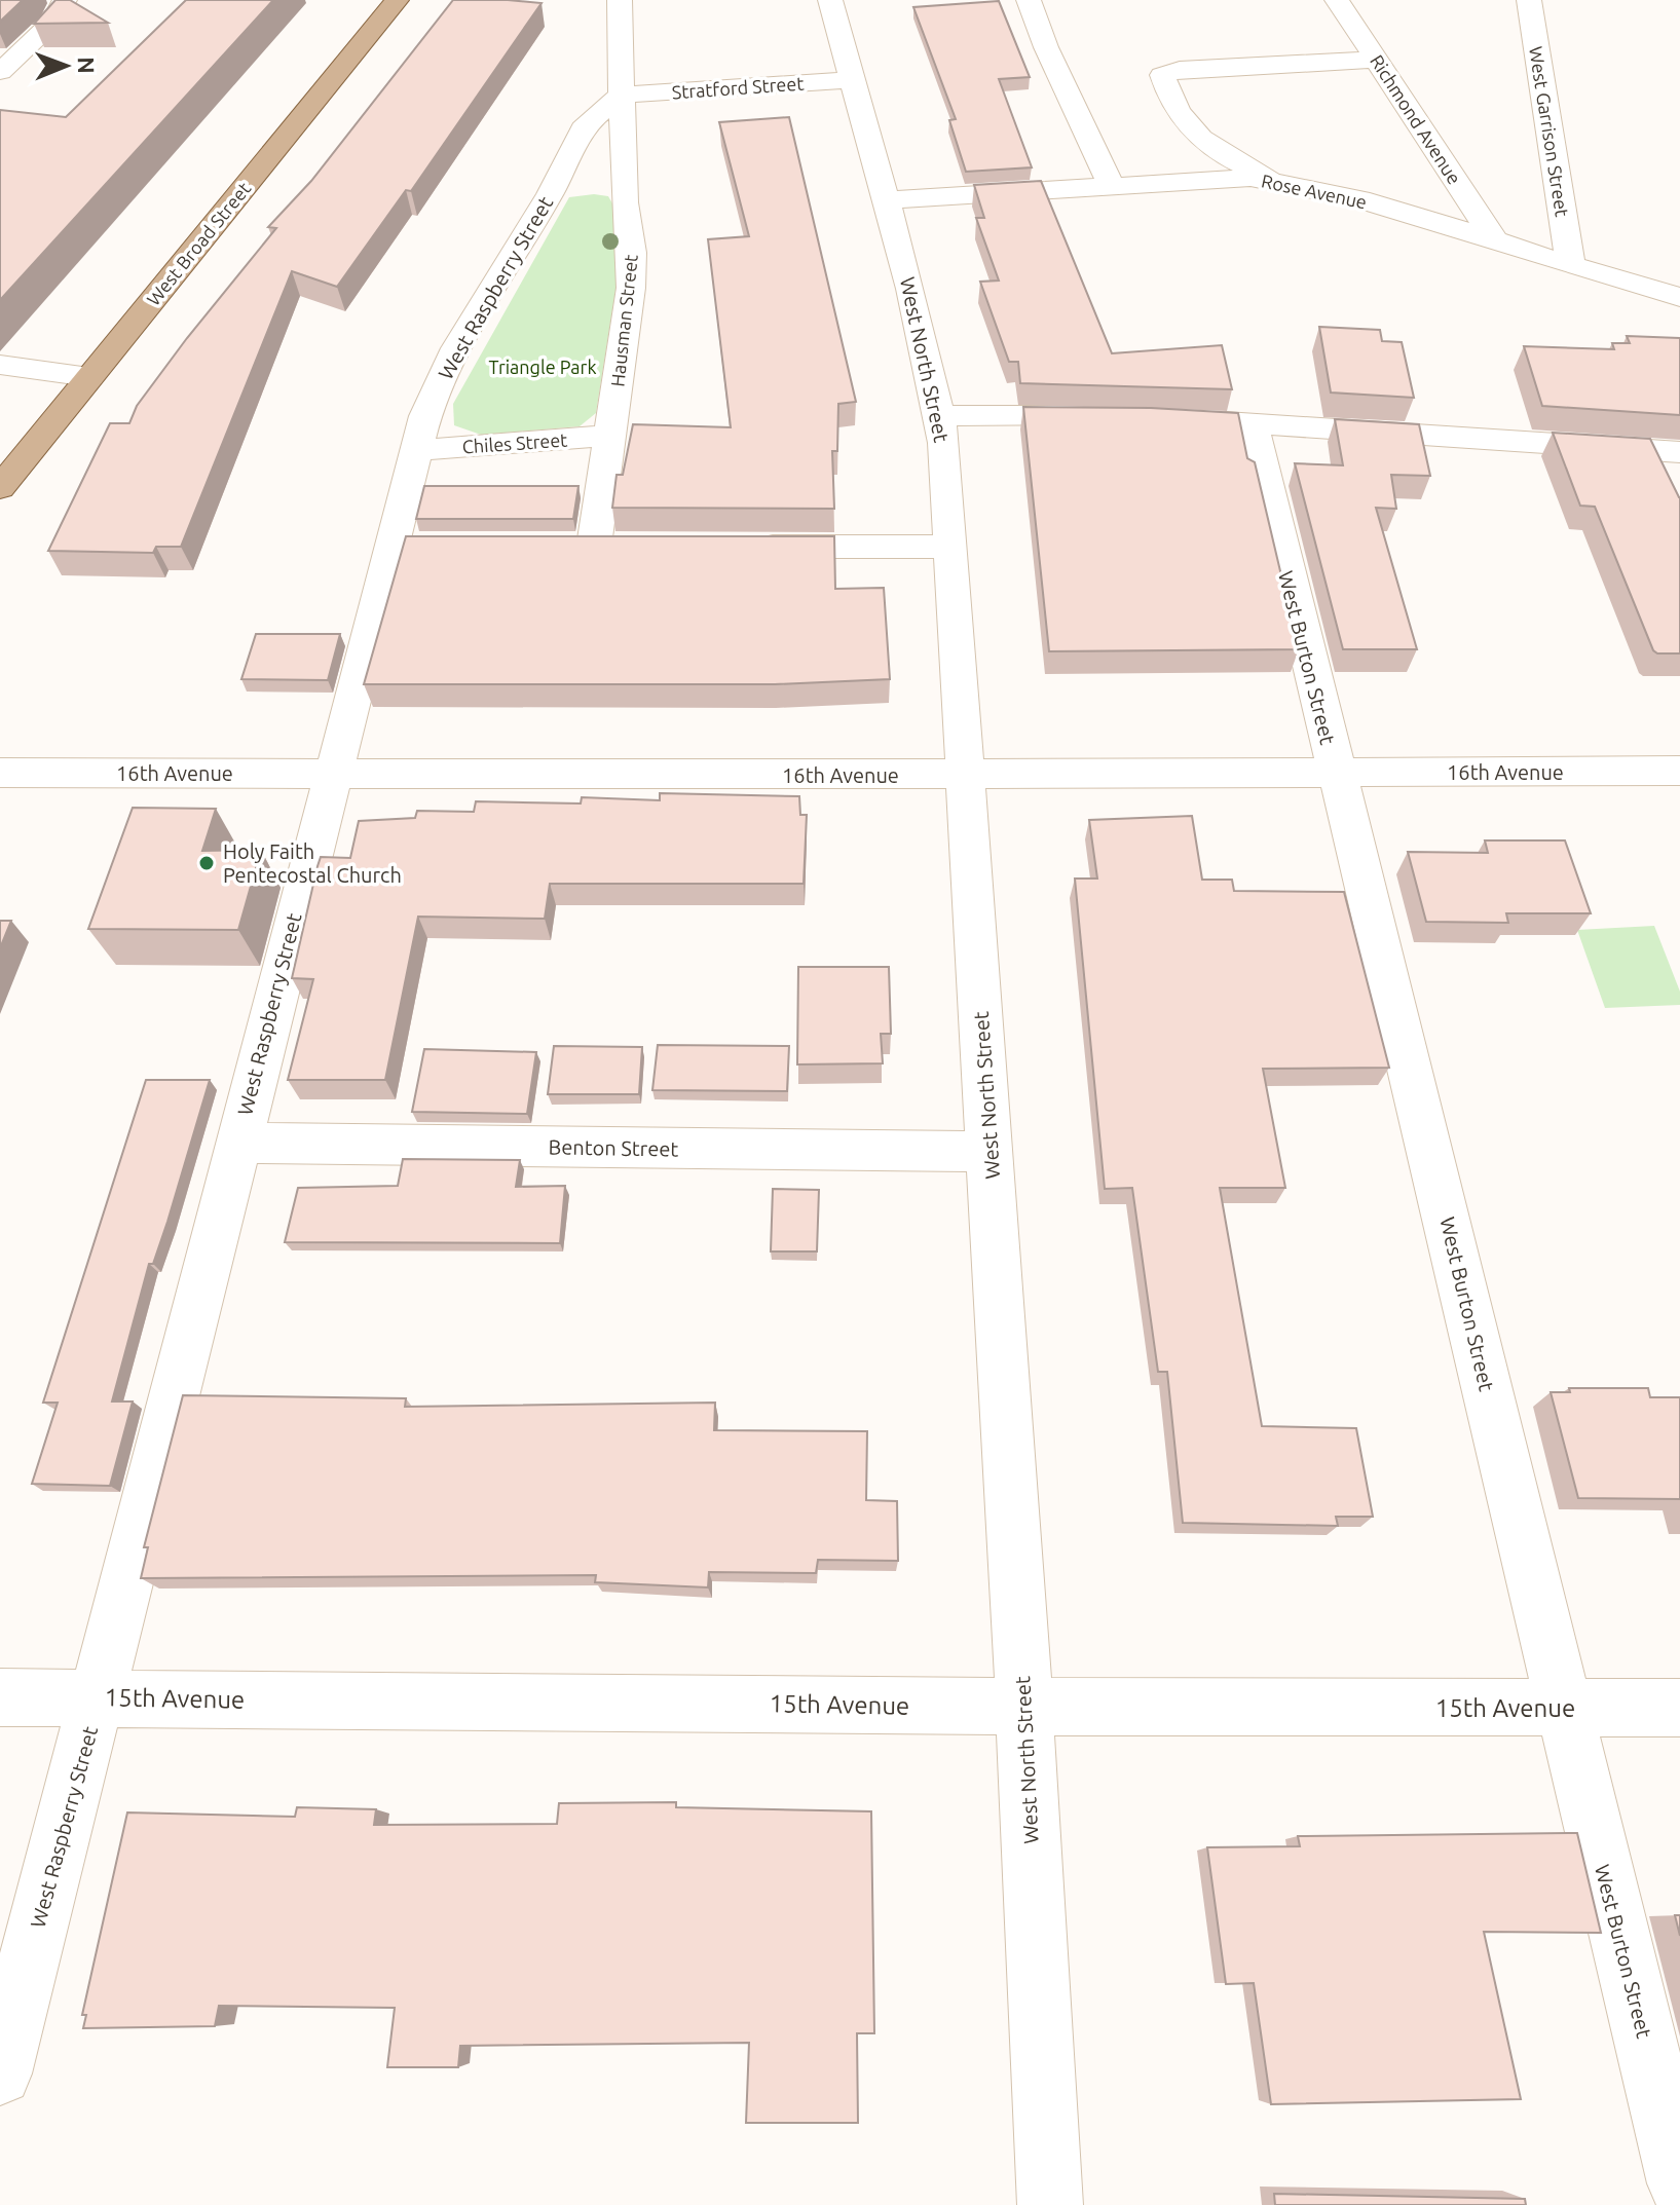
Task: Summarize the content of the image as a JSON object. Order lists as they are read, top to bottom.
{
  "streets": {
    "main road": ["West Broad Street"],
    "street": [
      "Stratford Street",
      "Richmond Avenue",
      "West Garrison Street",
      "Rose Avenue",
      "West Raspberry Street",
      "Hausman Street",
      "West North Street",
      "Chiles Street",
      "West Burton Street",
      "16th Avenue",
      "Benton Street",
      "15th Avenue"
    ]
  },
  "crossings": [
    ["Stratford Street", "West Raspberry Street"],
    ["Stratford Street", "Hausman Street"],
    ["Stratford Street", "West North Street"],
    ["Richmond Avenue", "Rose Avenue"],
    ["West Garrison Street", "Rose Avenue"],
    ["Rose Avenue", "West North Street"],
    ["West Raspberry Street", "Hausman Street"],
    ["West Raspberry Street", "Chiles Street"],
    ["West Raspberry Street", "16th Avenue"],
    ["West Raspberry Street", "Benton Street"],
    ["West Raspberry Street", "15th Avenue"],
    ["Hausman Street", "Chiles Street"],
    ["West North Street", "16th Avenue"],
    ["West North Street", "Benton Street"],
    ["West North Street", "15th Avenue"],
    ["West Burton Street", "16th Avenue"],
    ["West Burton Street", "15th Avenue"]
  ],
  "parks": ["Triangle Park"],
  "places": ["Holy Faith Pentecostal Church"],
  "north": "right"
}
